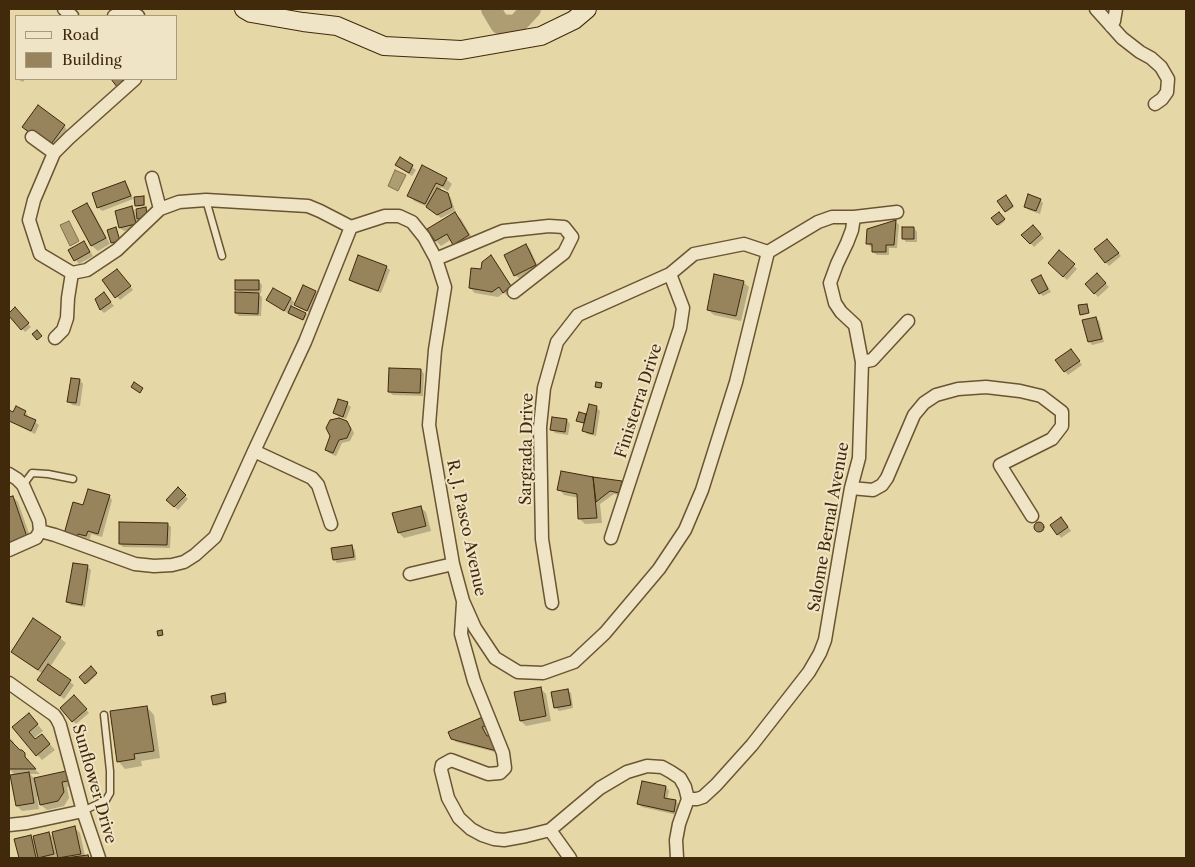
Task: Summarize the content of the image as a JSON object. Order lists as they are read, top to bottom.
{
  "streets": {
    "street": [
      "Finisterra Drive",
      "Sargrada Drive",
      "Salome Bernal Avenue",
      "R. J. Pasco Avenue",
      "Sunflower Drive"
    ]
  },
  "crossings": [
    ["Finisterra Drive", "Sargrada Drive"],
    ["Sargrada Drive", "R. J. Pasco Avenue"]
  ],
  "legend": ["Road", "Building"]
}
